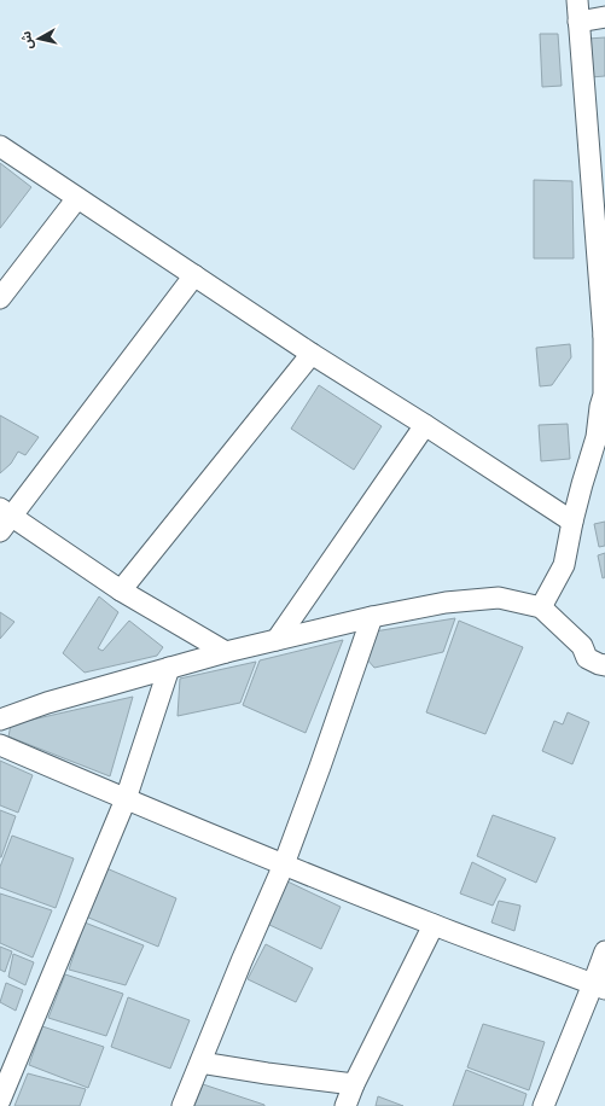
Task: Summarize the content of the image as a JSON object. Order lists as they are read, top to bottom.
{
  "north": "left"
}
